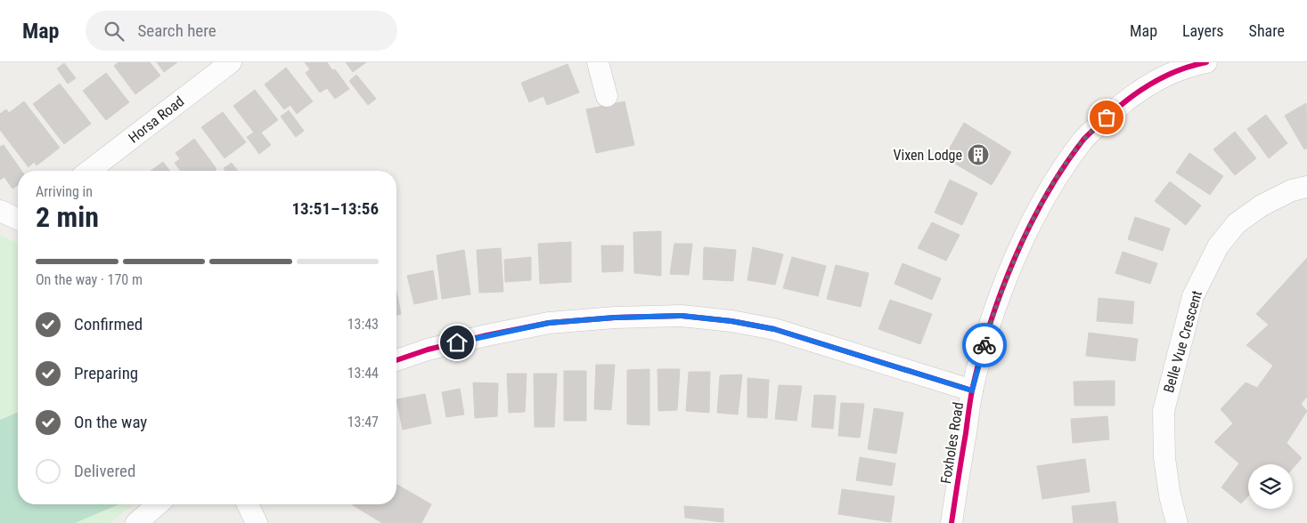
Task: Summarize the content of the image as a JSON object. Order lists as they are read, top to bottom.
{
  "streets": {
    "street": ["Horsa Road", "Belle Vue Crescent", "Foxholes Road"]
  },
  "places": {
    "building": ["Vixen Lodge"]
  },
  "page": {
    "header": "Map",
    "search": "Search here",
    "nav": ["Map", "Layers", "Share"],
    "heading": ["2 min", "Arriving in", "13:51–13:56"],
    "bar": "On the way · 170 m",
    "list": [
      ["Confirmed", "13:43"],
      ["Preparing", "13:44"],
      ["On the way", "13:47"],
      "Delivered"
    ]
  }
}
